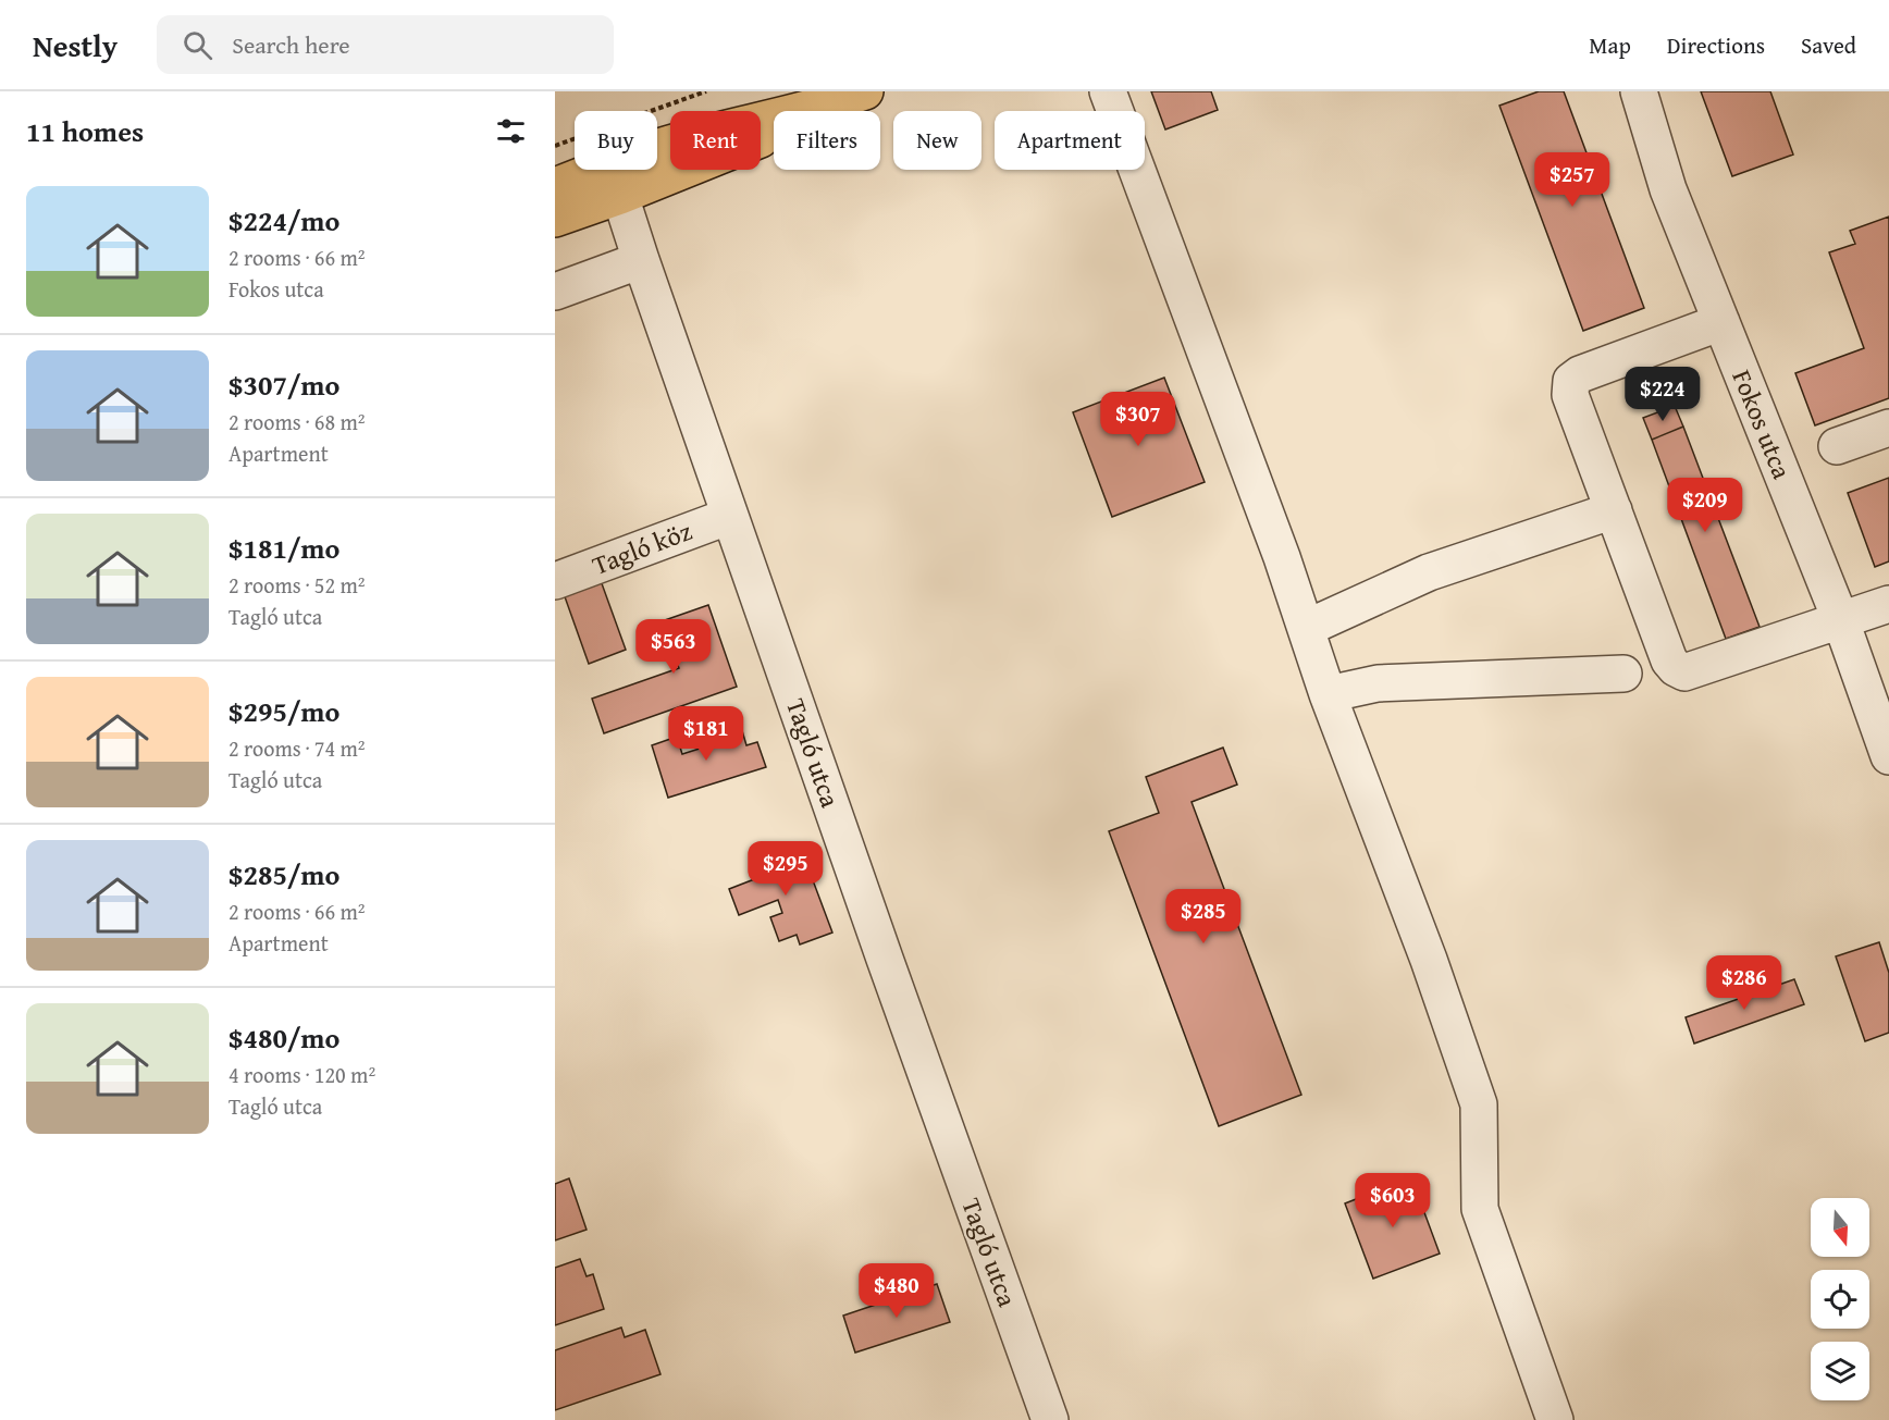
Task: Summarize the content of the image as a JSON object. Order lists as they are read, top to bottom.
{
  "streets": {
    "street": ["Fokos utca", "Tagló köz", "Tagló utca"]
  },
  "crossings": [
    ["Tagló köz", "Tagló utca"]
  ],
  "north": "bottom",
  "page": {
    "header": "Nestly",
    "search": "Search here",
    "nav": ["Map", "Directions", "Saved"],
    "heading": "11 homes",
    "chip": [
      "Buy",
      "Rent",
      "Filters",
      "New",
      "Apartment"
    ],
    "price": [
      "$257",
      "$224",
      "$307",
      "$209",
      "$563",
      "$181",
      "$295",
      "$285",
      "$286",
      "$603",
      "$480"
    ],
    "list": [
      {
        "name": "$224/mo",
        "note": "2 rooms · 66 m² · Fokos utca"
      },
      {
        "name": "$307/mo",
        "note": "2 rooms · 68 m² · Apartment"
      },
      {
        "name": "$181/mo",
        "note": "2 rooms · 52 m² · Tagló utca"
      },
      {
        "name": "$295/mo",
        "note": "2 rooms · 74 m² · Tagló utca"
      },
      {
        "name": "$285/mo",
        "note": "2 rooms · 66 m² · Apartment"
      },
      {
        "name": "$480/mo",
        "note": "4 rooms · 120 m² · Tagló utca"
      }
    ]
  }
}
